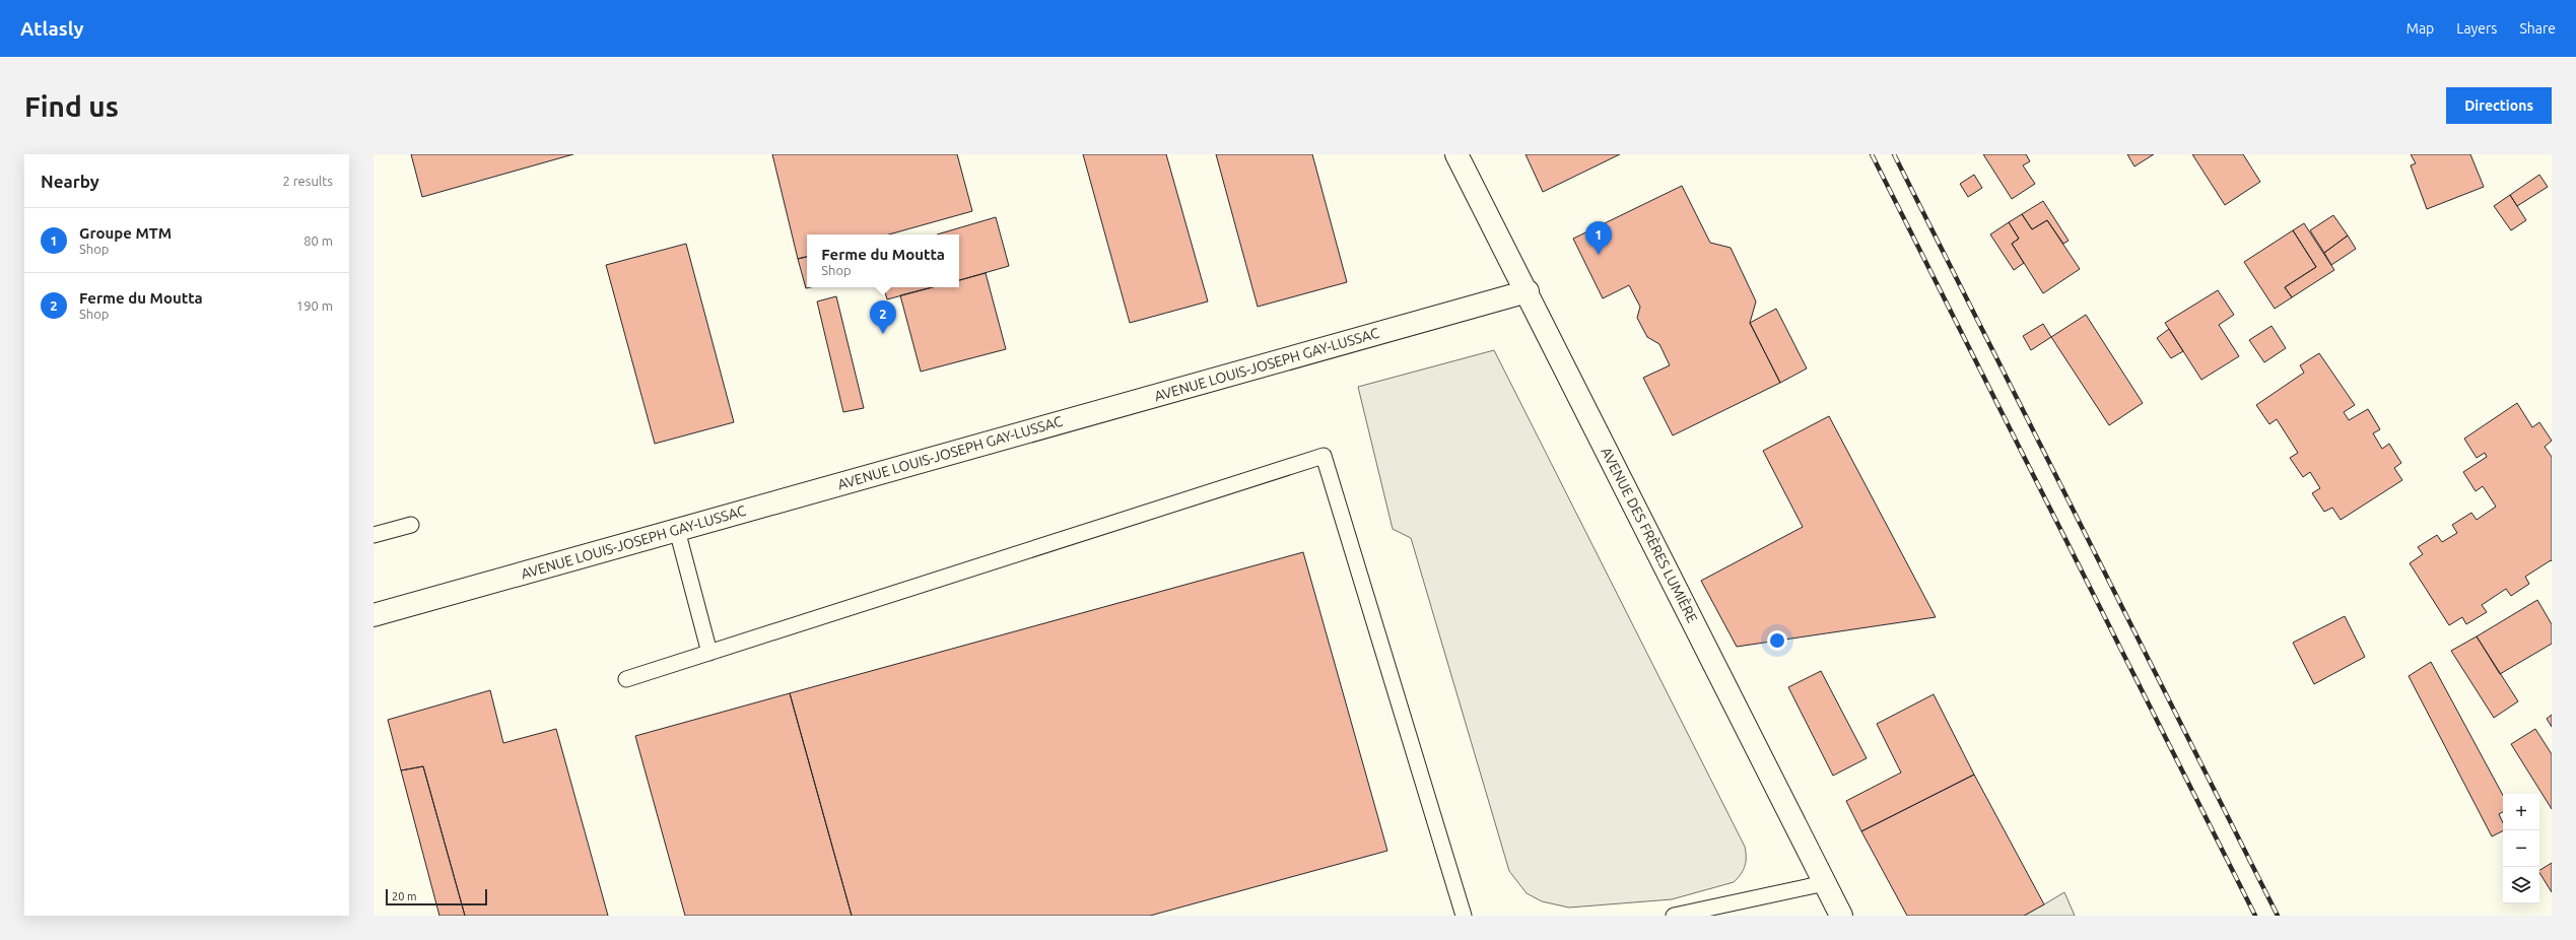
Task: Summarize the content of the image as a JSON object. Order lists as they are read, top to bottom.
{
  "streets": {
    "street": ["AVENUE LOUIS-JOSEPH GAY-LUSSAC", "AVENUE DES FRÈRES LUMIÈRE"]
  },
  "crossings": [
    ["AVENUE LOUIS-JOSEPH GAY-LUSSAC", "AVENUE DES FRÈRES LUMIÈRE"]
  ],
  "scale_bar": "20 m",
  "page": {
    "header": "Atlasly",
    "nav": ["Map", "Layers", "Share"],
    "buttons": "Directions",
    "title": "Find us",
    "heading": ["Nearby", "2 results"],
    "list": [
      {
        "mark": "1",
        "name": "Groupe MTM",
        "note": "Shop",
        "value": "80 m"
      },
      {
        "mark": "2",
        "name": "Ferme du Moutta",
        "note": "Shop",
        "value": "190 m"
      }
    ],
    "pins": ["1", "2"],
    "popup": ["Ferme du Moutta", "Shop"],
    "map_buttons": ["+", "−"],
    "scale": "20 m"
  }
}
